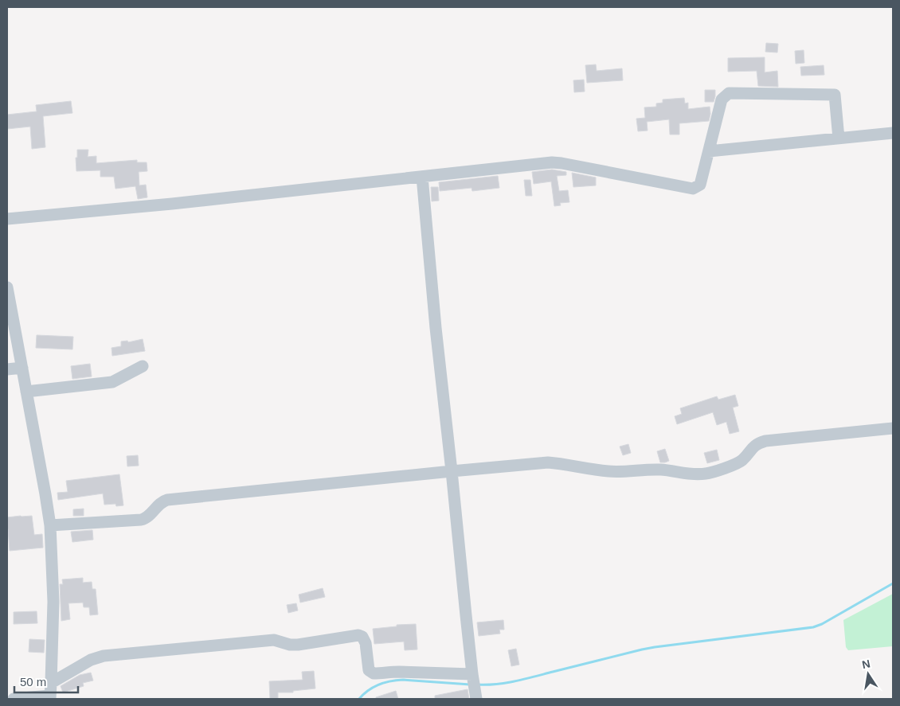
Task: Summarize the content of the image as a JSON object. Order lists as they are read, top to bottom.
{
  "scale_bar": "50 m",
  "north": "top"
}
